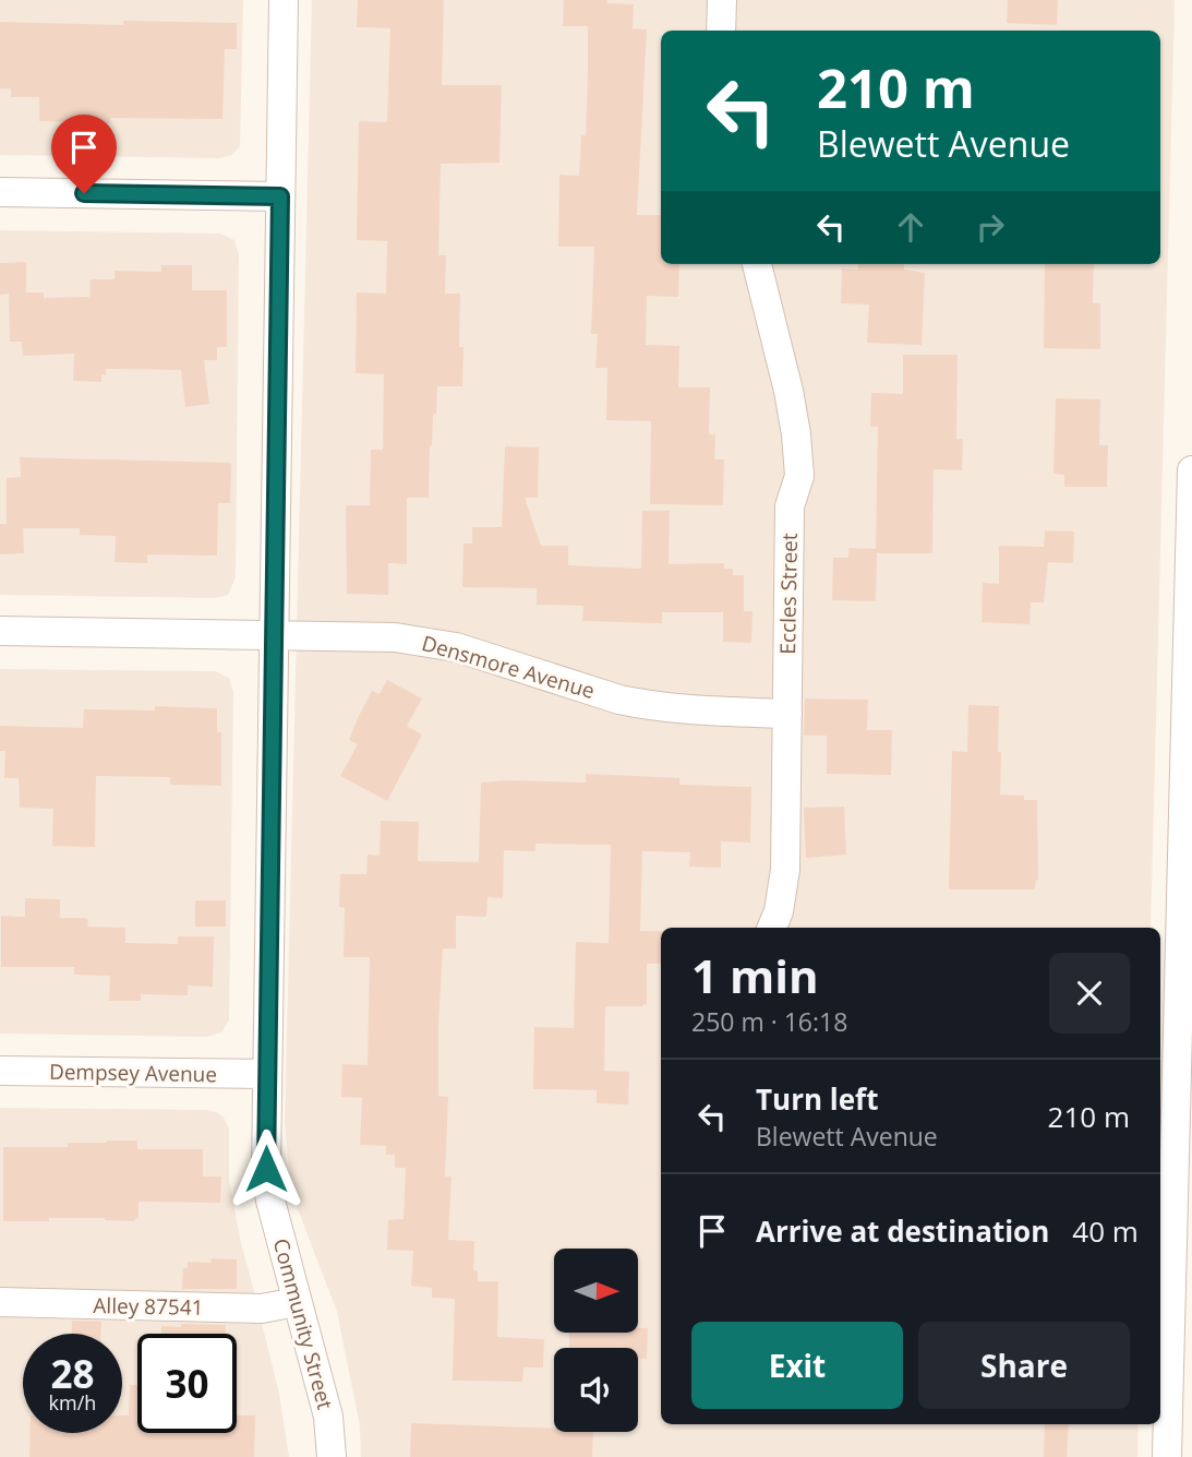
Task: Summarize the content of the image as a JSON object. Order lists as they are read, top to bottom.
{
  "streets": {
    "street": [
      "Eccles Street",
      "Densmore Avenue",
      "Dempsey Avenue",
      "Alley 87541",
      "Community Street"
    ]
  },
  "crossings": [
    ["Eccles Street", "Densmore Avenue"],
    ["Densmore Avenue", "Community Street"],
    ["Dempsey Avenue", "Community Street"],
    ["Alley 87541", "Community Street"]
  ],
  "north": "right",
  "page": {
    "turn": ["210 m", "Blewett Avenue"],
    "heading": ["1 min", "250 m · 16:18"],
    "list": [
      {
        "name": "Turn left",
        "note": "Blewett Avenue",
        "value": "210 m"
      },
      {
        "name": "Arrive at destination",
        "value": "40 m"
      }
    ],
    "buttons": ["Exit", "Share"],
    "speed": "28 km/h",
    "limit": "30"
  }
}
